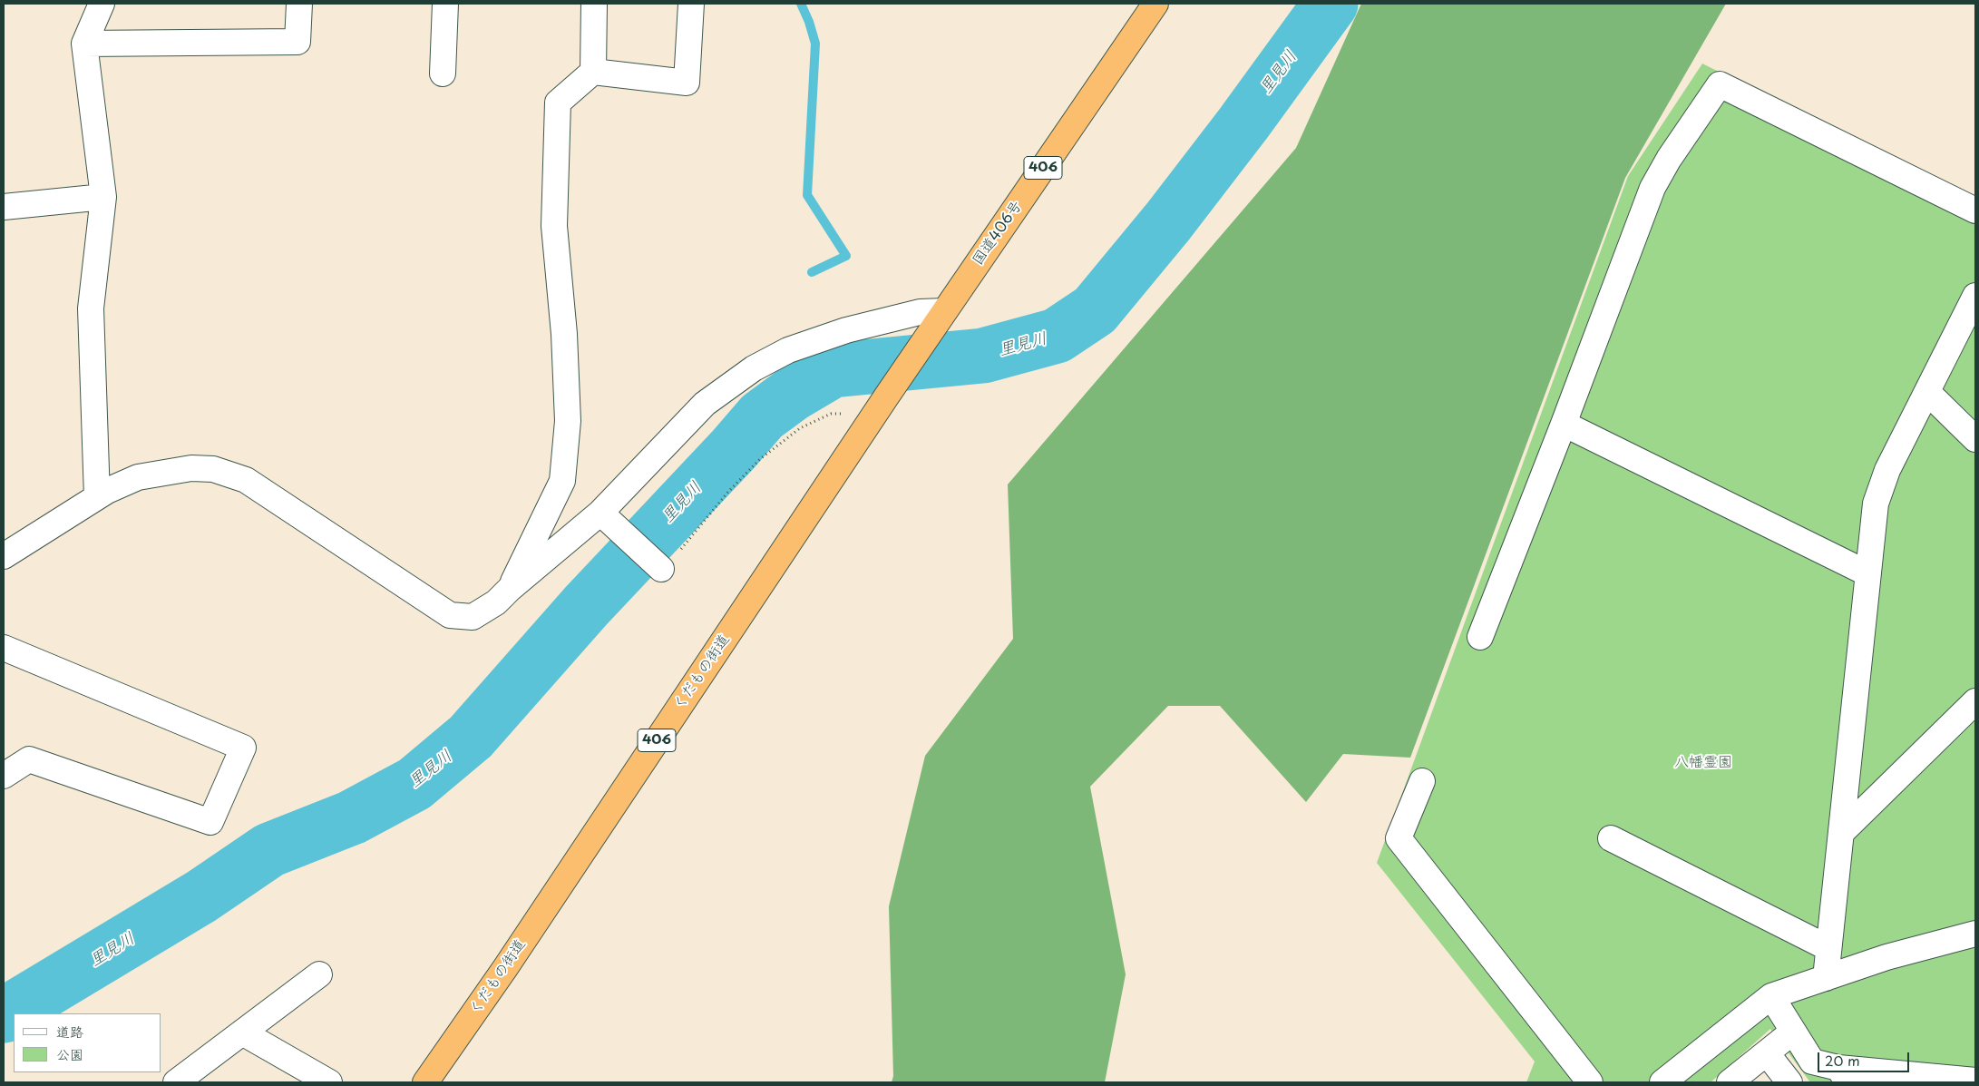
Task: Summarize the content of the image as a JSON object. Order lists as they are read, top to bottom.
{
  "streets": {
    "highway": ["406", "国道406号", "くだもの街道"]
  },
  "crossings": [
    ["国道406号", "くだもの街道"]
  ],
  "water": ["里見川"],
  "parks": ["八幡霊園"],
  "legend": ["道路", "公園"],
  "scale_bar": "20 m"
}
